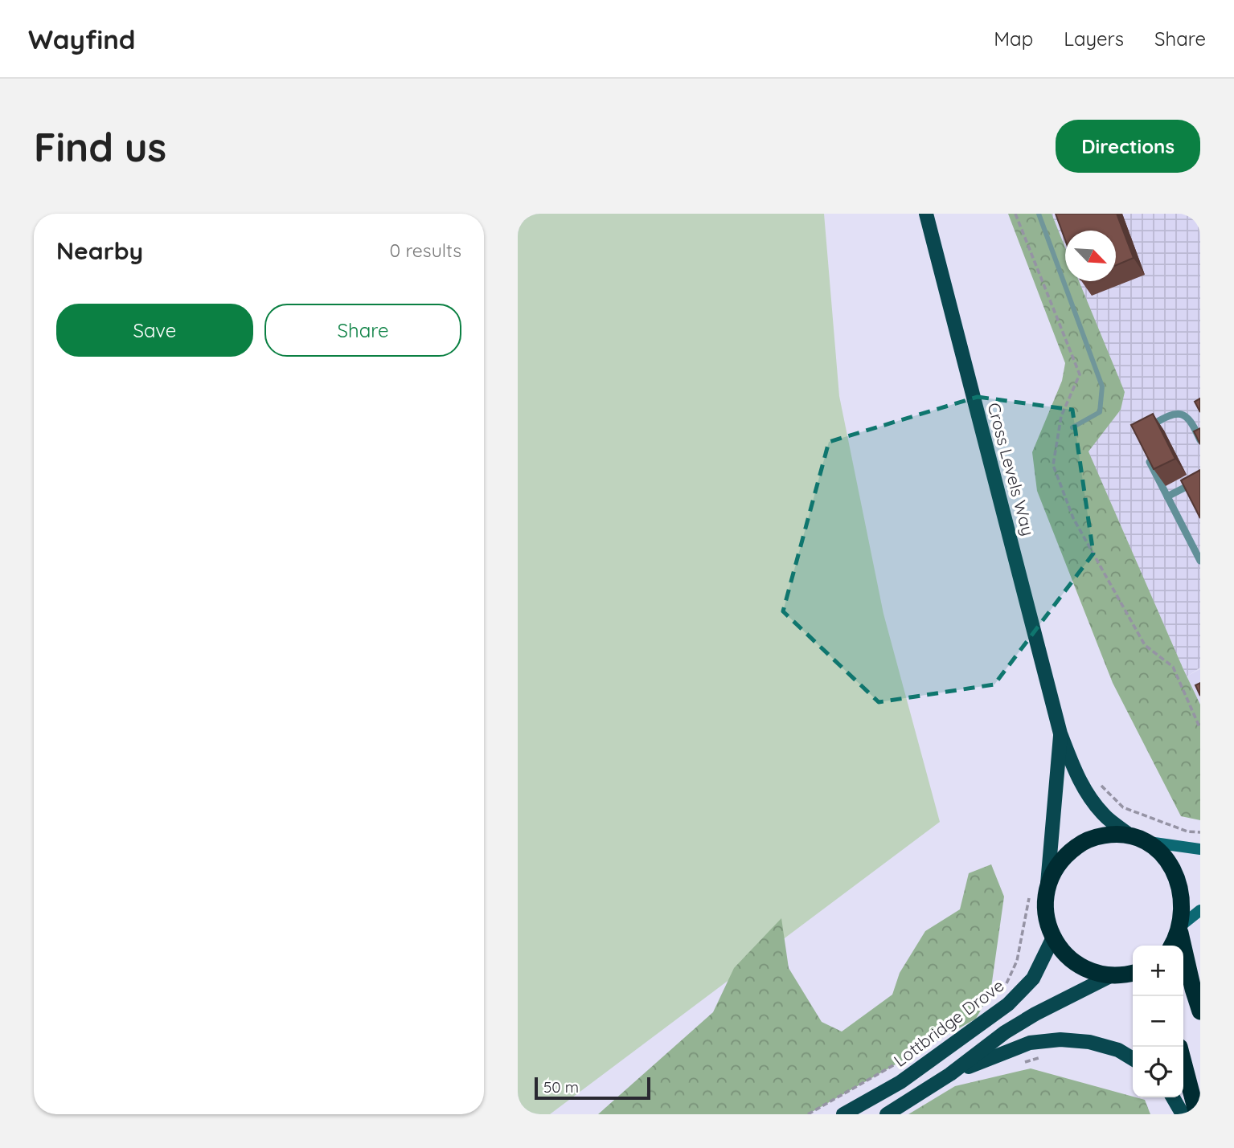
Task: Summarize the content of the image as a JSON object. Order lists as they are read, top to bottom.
{
  "streets": {
    "main road": ["Cross Levels Way", "Lottbridge Drove"]
  },
  "scale_bar": "50 m",
  "north": "bottom right",
  "page": {
    "header": "Wayfind",
    "nav": ["Map", "Layers", "Share"],
    "buttons": [
      "Directions",
      ["Save", "Share"]
    ],
    "title": "Find us",
    "heading": ["Nearby", "0 results"],
    "map_buttons": ["+", "−"],
    "scale": "50 m"
  }
}
